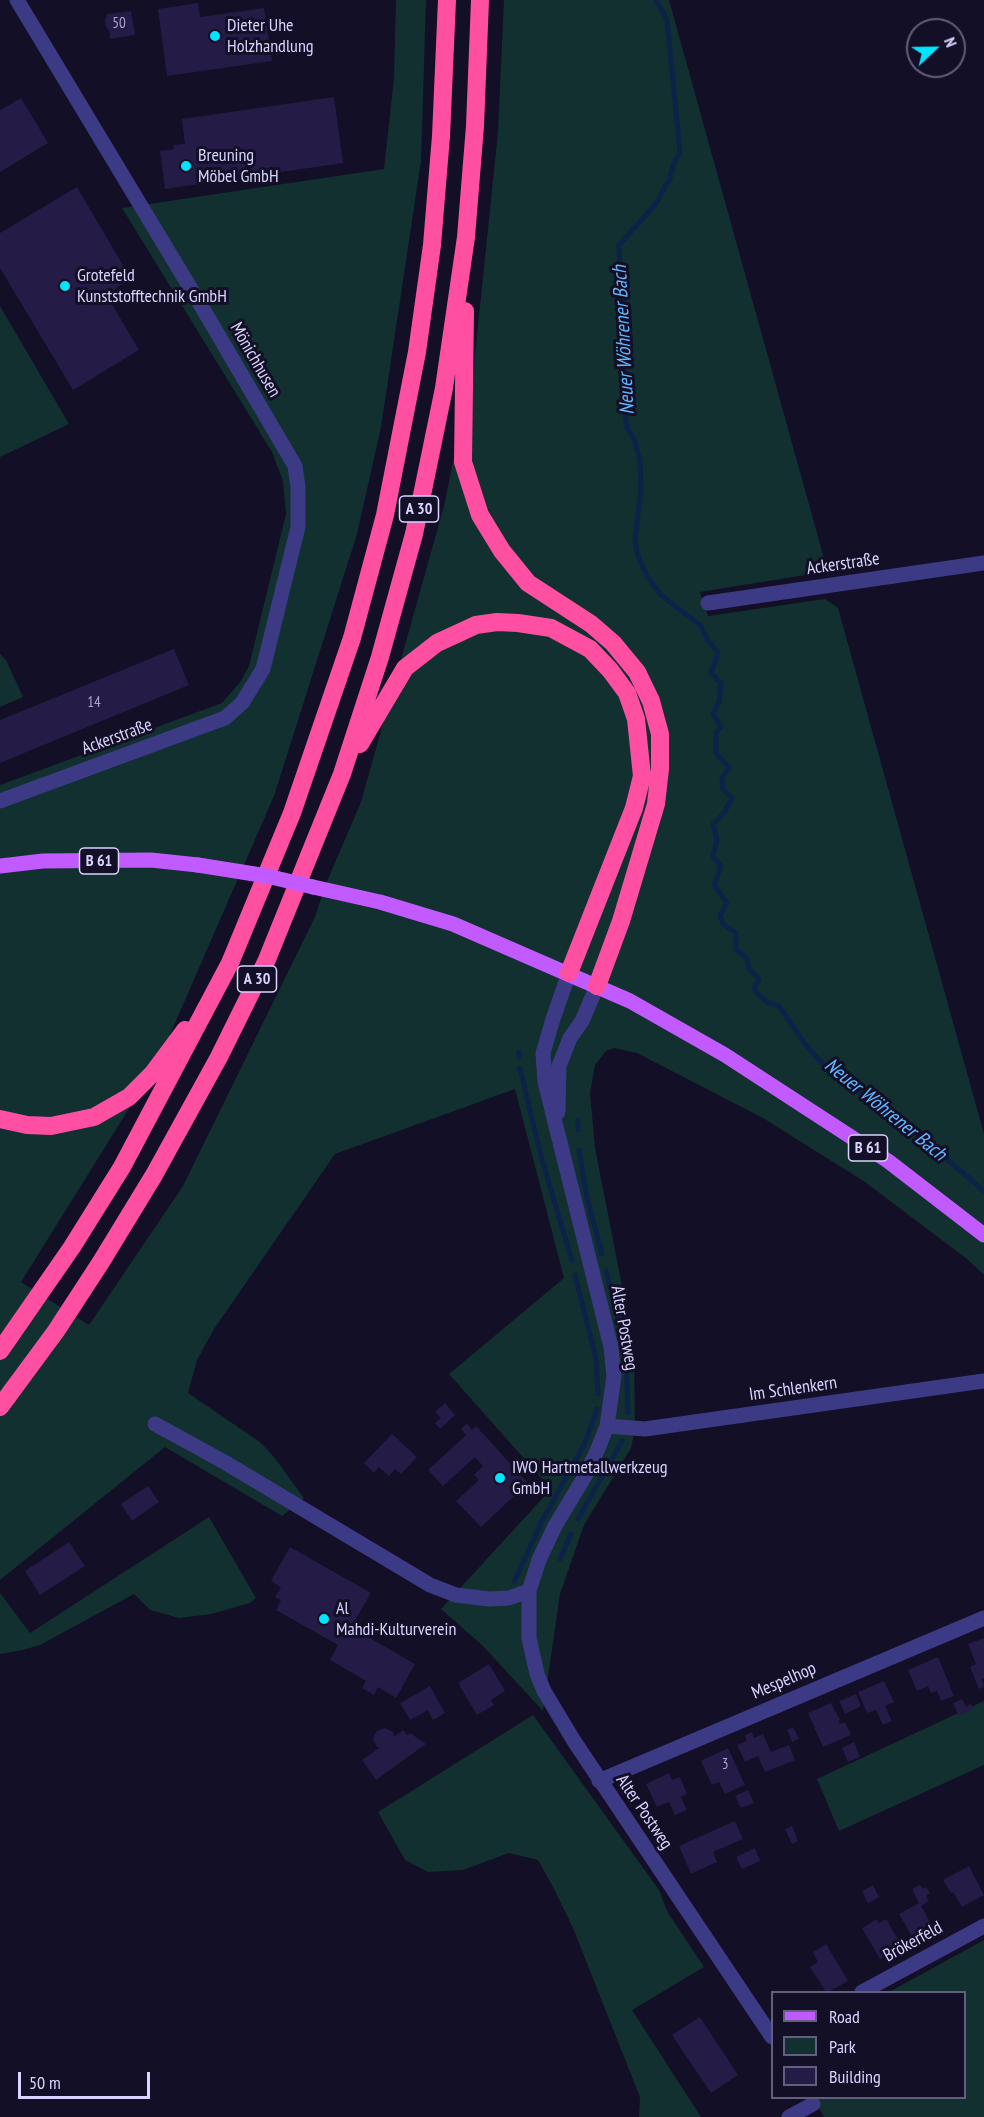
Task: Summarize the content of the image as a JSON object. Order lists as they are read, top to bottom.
{
  "streets": {
    "highway": ["A 30"],
    "main road": ["B 61"],
    "street": [
      "Mönichhusen",
      "Ackerstraße",
      "Alter Postweg",
      "Im Schlenkern",
      "Mespelhop",
      "Brökerfeld"
    ]
  },
  "crossings": [
    ["Mönichhusen", "Ackerstraße"],
    ["B 61", "Alter Postweg"],
    ["Alter Postweg", "Im Schlenkern"],
    ["Alter Postweg", "Mespelhop"]
  ],
  "water": ["Neuer Wöhrener Bach"],
  "places": [
    "Dieter Uhe Holzhandlung",
    "Breuning Möbel GmbH",
    "Grotefeld Kunststofftechnik GmbH",
    "IWO Hartmetallwerkzeug GmbH",
    "Al Mahdi-Kulturverein"
  ],
  "house_numbers": ["50", "14", "3"],
  "legend": ["Road", "Park", "Building"],
  "scale_bar": "50 m",
  "north": "right"
}
